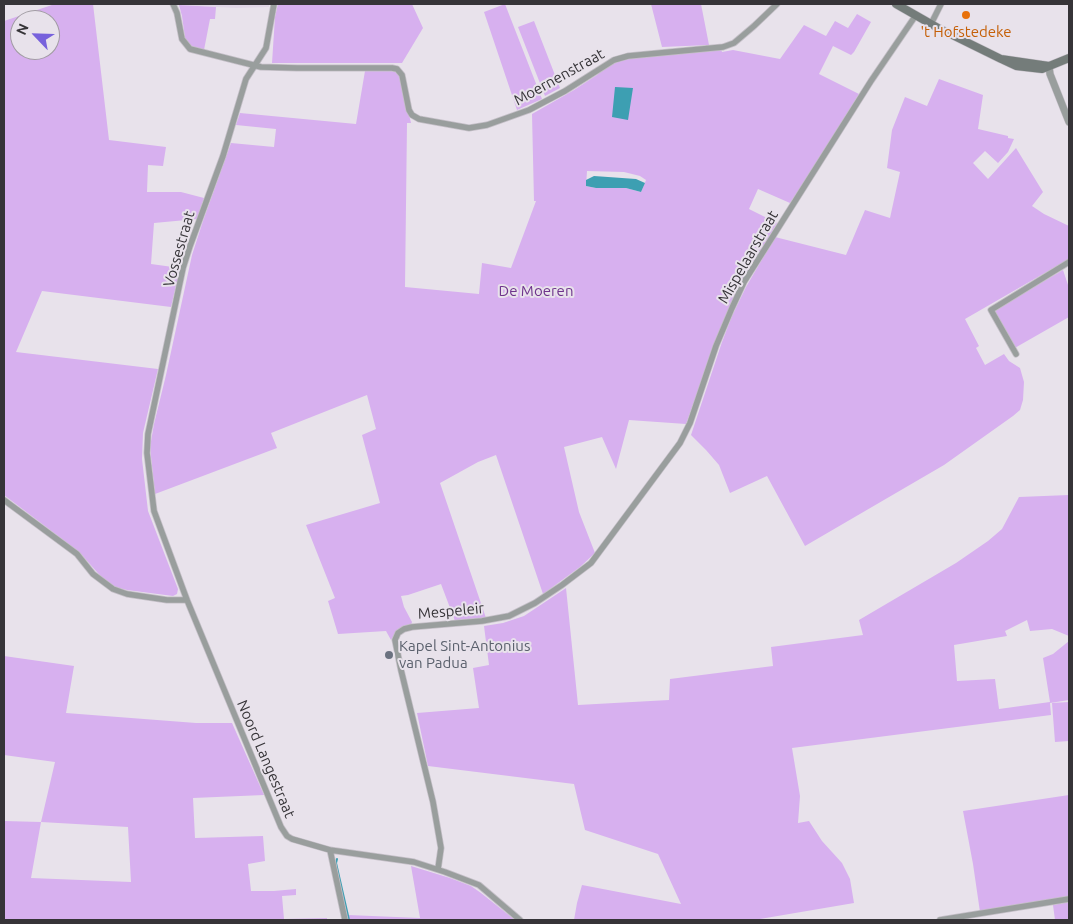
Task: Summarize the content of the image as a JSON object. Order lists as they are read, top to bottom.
{
  "streets": {
    "street": [
      "Moernenstraat",
      "Vossestraat",
      "Mispelaarstraat",
      "Mespeleir",
      "Noord Langestraat"
    ]
  },
  "crossings": [
    ["Moernenstraat", "Vossestraat"],
    ["Vossestraat", "Noord Langestraat"],
    ["Mispelaarstraat", "Mespeleir"],
    ["Mespeleir", "Noord Langestraat"]
  ],
  "parks": ["De Moeren"],
  "places": ["'t Hofstedeke", "Kapel Sint-Antonius van Padua"],
  "north": "top left"
}
